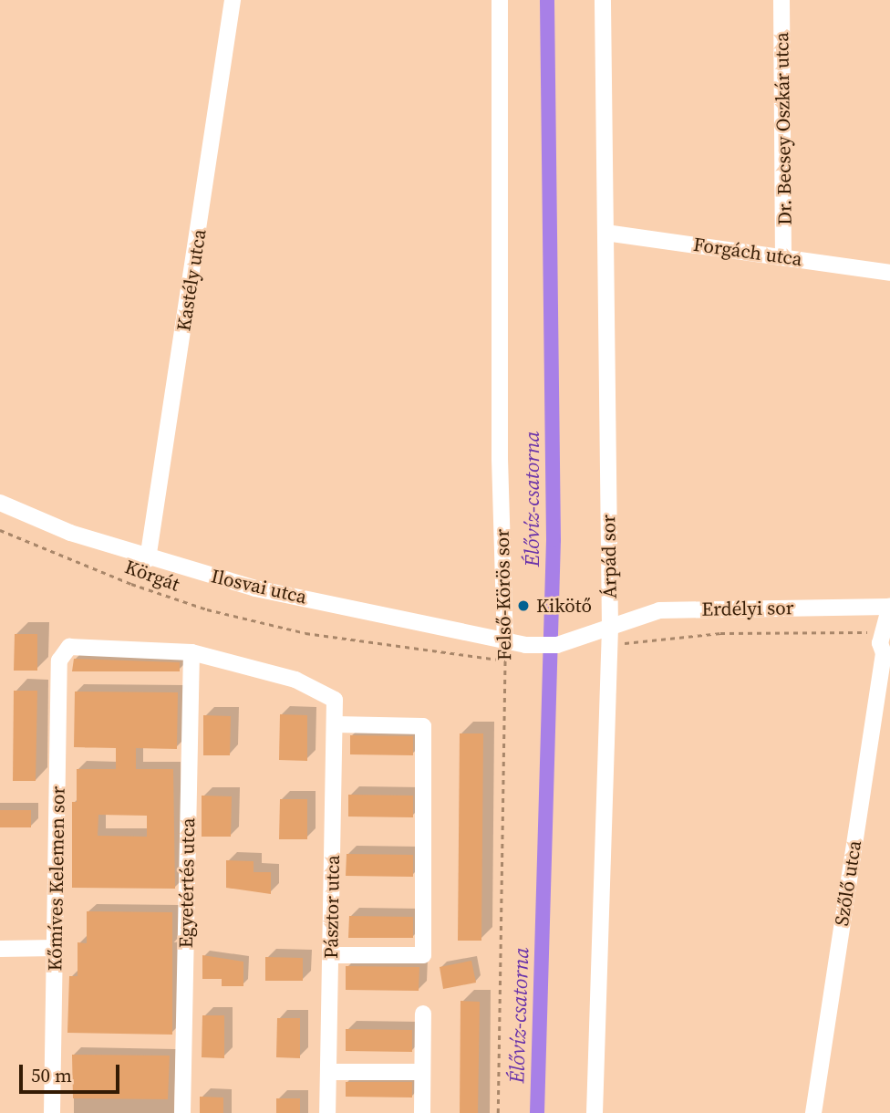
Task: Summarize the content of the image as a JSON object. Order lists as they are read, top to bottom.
{
  "streets": {
    "street": [
      "Dr. Becsey Oszkár utca",
      "Forgách utca",
      "Kastély utca",
      "Árpád sor",
      "Ilosvai utca",
      "Felső-Körös sor",
      "Erdélyi sor",
      "Kőmíves Kelemen sor",
      "Egyetértés utca",
      "Szőlő utca",
      "Pásztor utca"
    ],
    "path": ["Körgát"]
  },
  "crossings": [
    ["Dr. Becsey Oszkár utca", "Forgách utca"],
    ["Forgách utca", "Árpád sor"],
    ["Kastély utca", "Ilosvai utca"],
    ["Árpád sor", "Erdélyi sor"],
    ["Körgát", "Felső-Körös sor"],
    ["Ilosvai utca", "Felső-Körös sor"],
    ["Ilosvai utca", "Erdélyi sor"],
    ["Erdélyi sor", "Szőlő utca"],
    ["Kőmíves Kelemen sor", "Egyetértés utca"],
    ["Kőmíves Kelemen sor", "Pásztor utca"],
    ["Egyetértés utca", "Pásztor utca"]
  ],
  "water": ["Élővíz-csatorna"],
  "places": ["Kikötő"],
  "scale_bar": "50 m"
}
